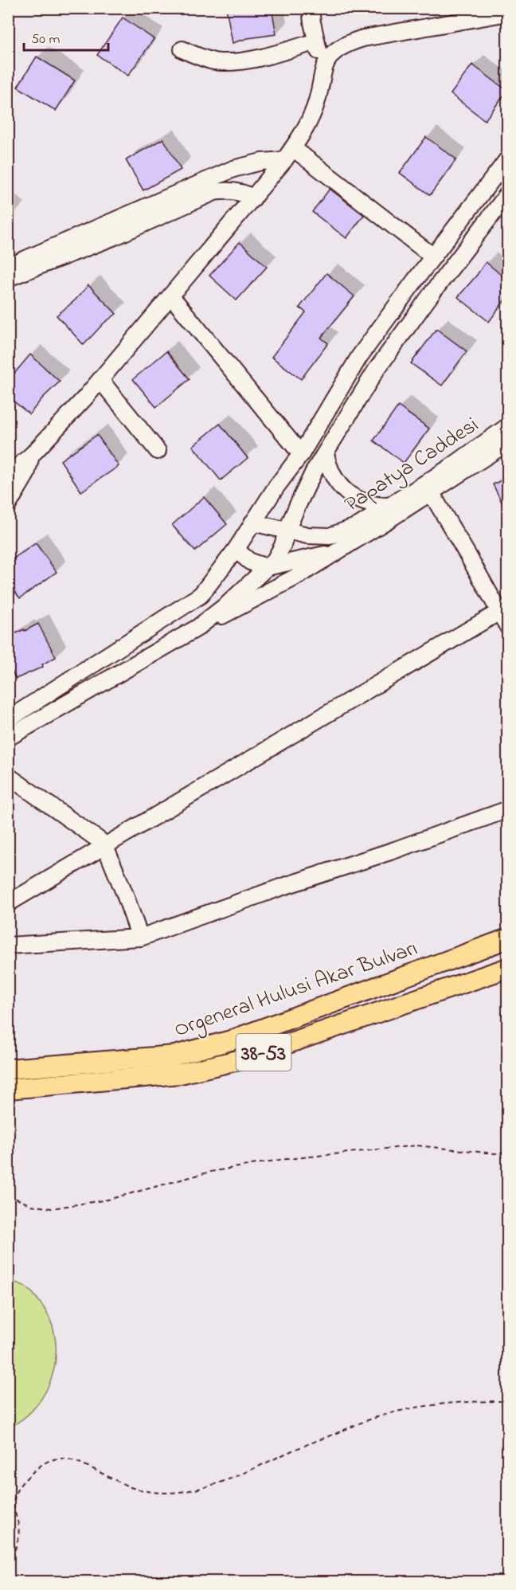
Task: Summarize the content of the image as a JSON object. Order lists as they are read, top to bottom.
{
  "streets": {
    "main road": ["Orgeneral Hulusi Akar Bulvarı", "38-53"],
    "street": ["Papatya Caddesi"]
  },
  "scale_bar": "50 m"
}
